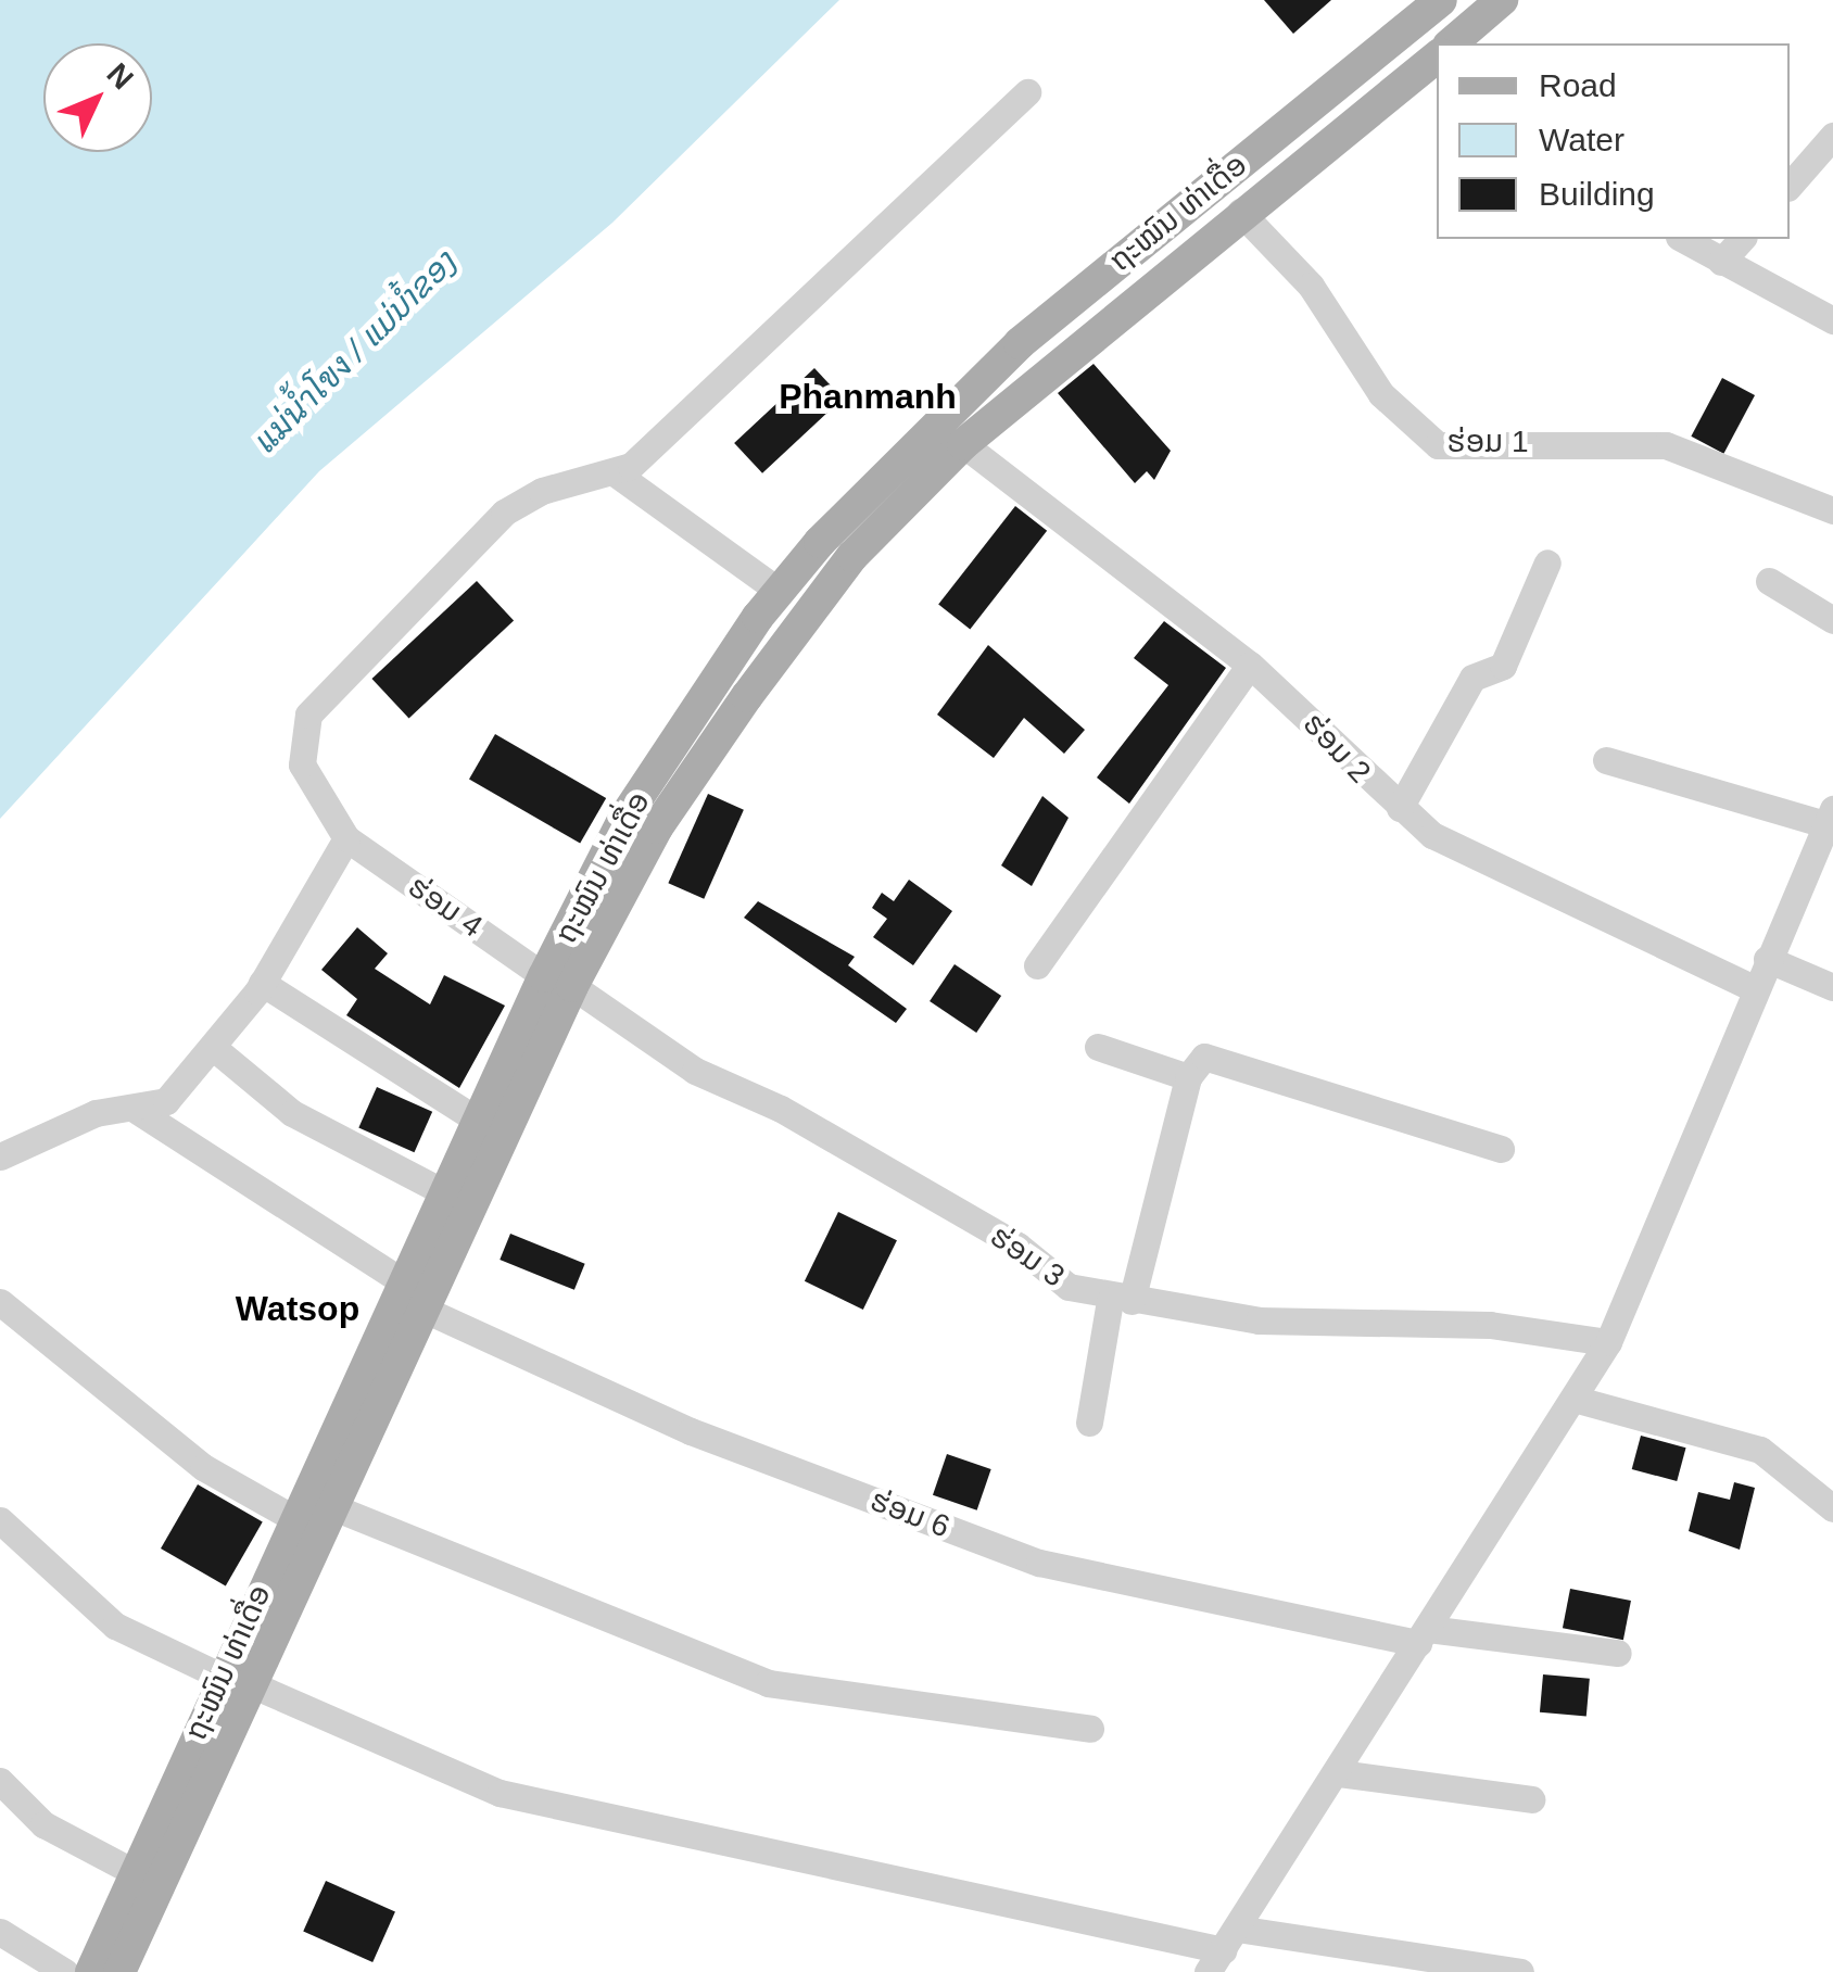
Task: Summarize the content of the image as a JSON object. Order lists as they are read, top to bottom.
{
  "streets": {
    "main road": ["ຖະໝົນ ທ່າເດື່ອ"],
    "street": [
      "ຮ່ອມ 1",
      "ຮ່ອມ 2",
      "ຮ່ອມ 4",
      "ຮ່ອມ 3",
      "ຮ່ອມ 6"
    ]
  },
  "crossings": [
    ["ຖະໝົນ ທ່າເດື່ອ", "ຮ່ອມ 1"],
    ["ຖະໝົນ ທ່າເດື່ອ", "ຮ່ອມ 2"],
    ["ຖະໝົນ ທ່າເດື່ອ", "ຮ່ອມ 4"],
    ["ຖະໝົນ ທ່າເດື່ອ", "ຮ່ອມ 3"],
    ["ຖະໝົນ ທ່າເດື່ອ", "ຮ່ອມ 6"],
    ["ຮ່ອມ 4", "ຮ່ອມ 3"]
  ],
  "districts": ["Phanmanh", "Watsop"],
  "water": ["แม่น้ำโขง / ແມ່ນ້ຳຂອງ"],
  "legend": ["Road", "Water", "Building"],
  "north": "top right"
}
